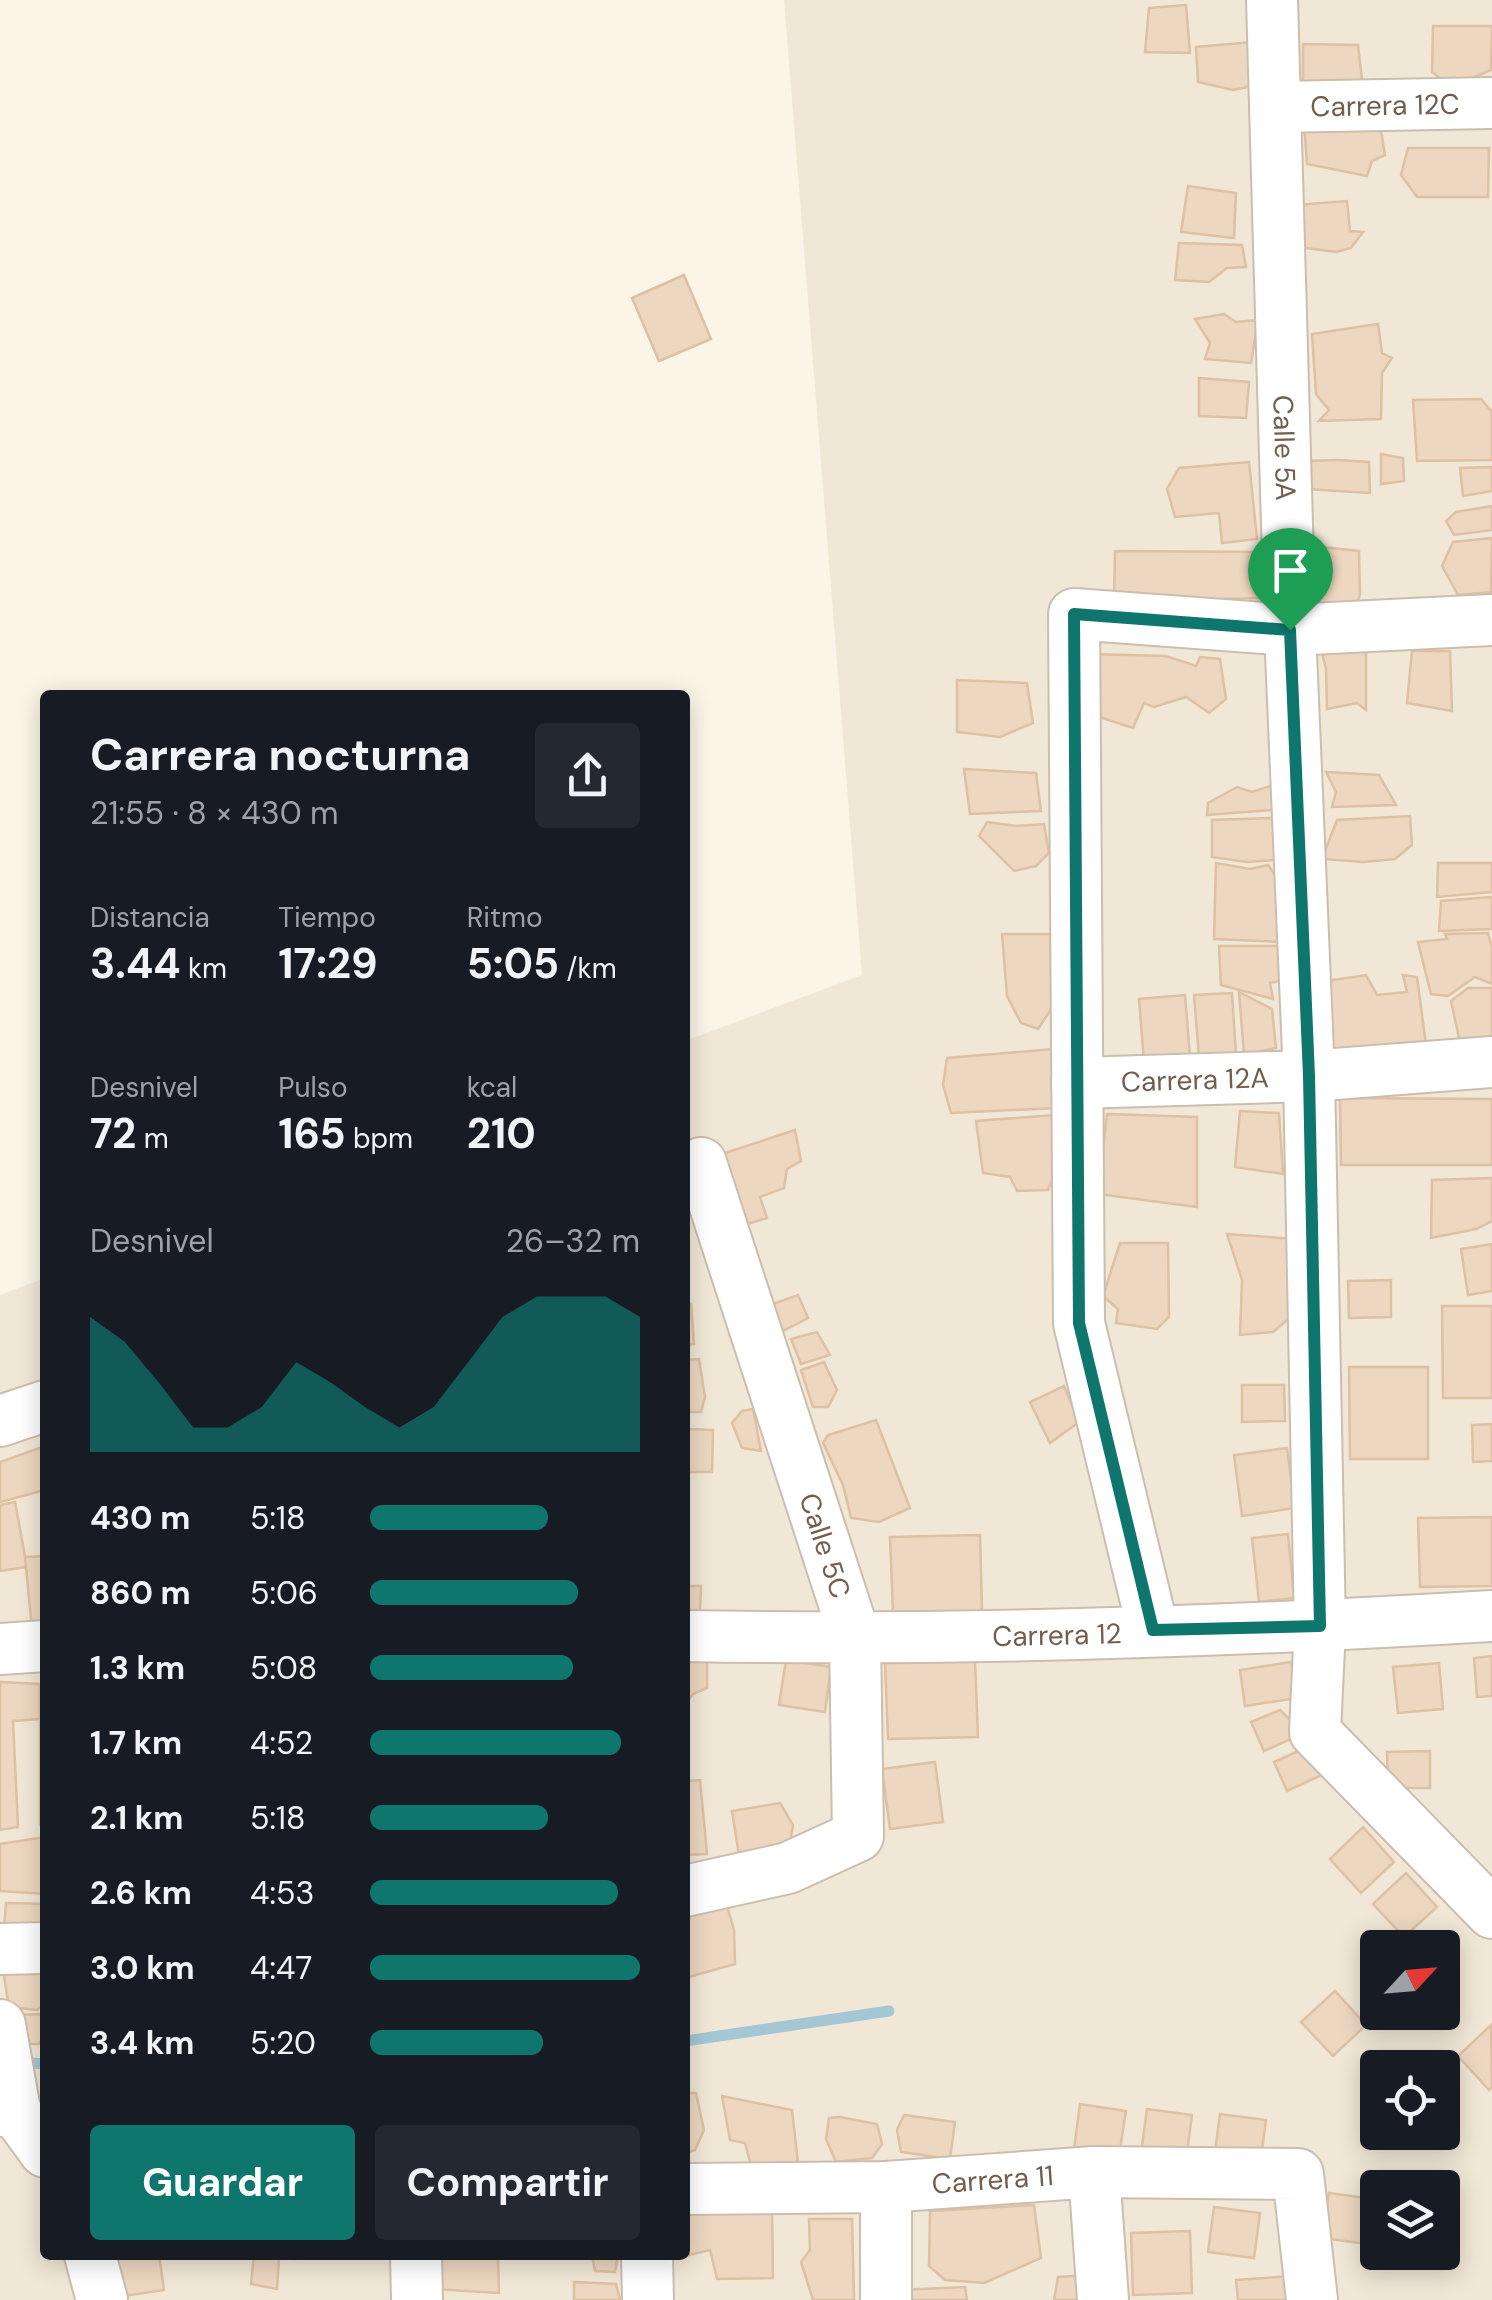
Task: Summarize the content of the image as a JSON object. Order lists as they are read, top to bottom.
{
  "streets": {
    "street": [
      "Carrera 12C",
      "Calle 5A",
      "Carrera 12A",
      "Calle 5C",
      "Carrera 12",
      "Carrera 11"
    ]
  },
  "crossings": [
    ["Carrera 12C", "Calle 5A"],
    ["Calle 5A", "Carrera 12A"],
    ["Calle 5A", "Carrera 12"],
    ["Calle 5C", "Carrera 12"]
  ],
  "north": "top right",
  "page": {
    "heading": ["Carrera nocturna", "21:55 · 8 × 430 m"],
    "stats": [
      ["Distancia", "3.44 km"],
      ["Tiempo", "17:29"],
      ["Ritmo", "5:05 /km"],
      ["Desnivel", "72 m"],
      ["Pulso", "165 bpm"],
      ["kcal", "210"]
    ],
    "chart": ["Desnivel", "26–32 m"],
    "list": [
      {
        "name": "430 m",
        "note": "5:18"
      },
      {
        "name": "860 m",
        "note": "5:06"
      },
      {
        "name": "1.3 km",
        "note": "5:08"
      },
      {
        "name": "1.7 km",
        "note": "4:52"
      },
      {
        "name": "2.1 km",
        "note": "5:18"
      },
      {
        "name": "2.6 km",
        "note": "4:53"
      },
      {
        "name": "3.0 km",
        "note": "4:47"
      },
      {
        "name": "3.4 km",
        "note": "5:20"
      }
    ],
    "buttons": ["Guardar", "Compartir"]
  }
}
